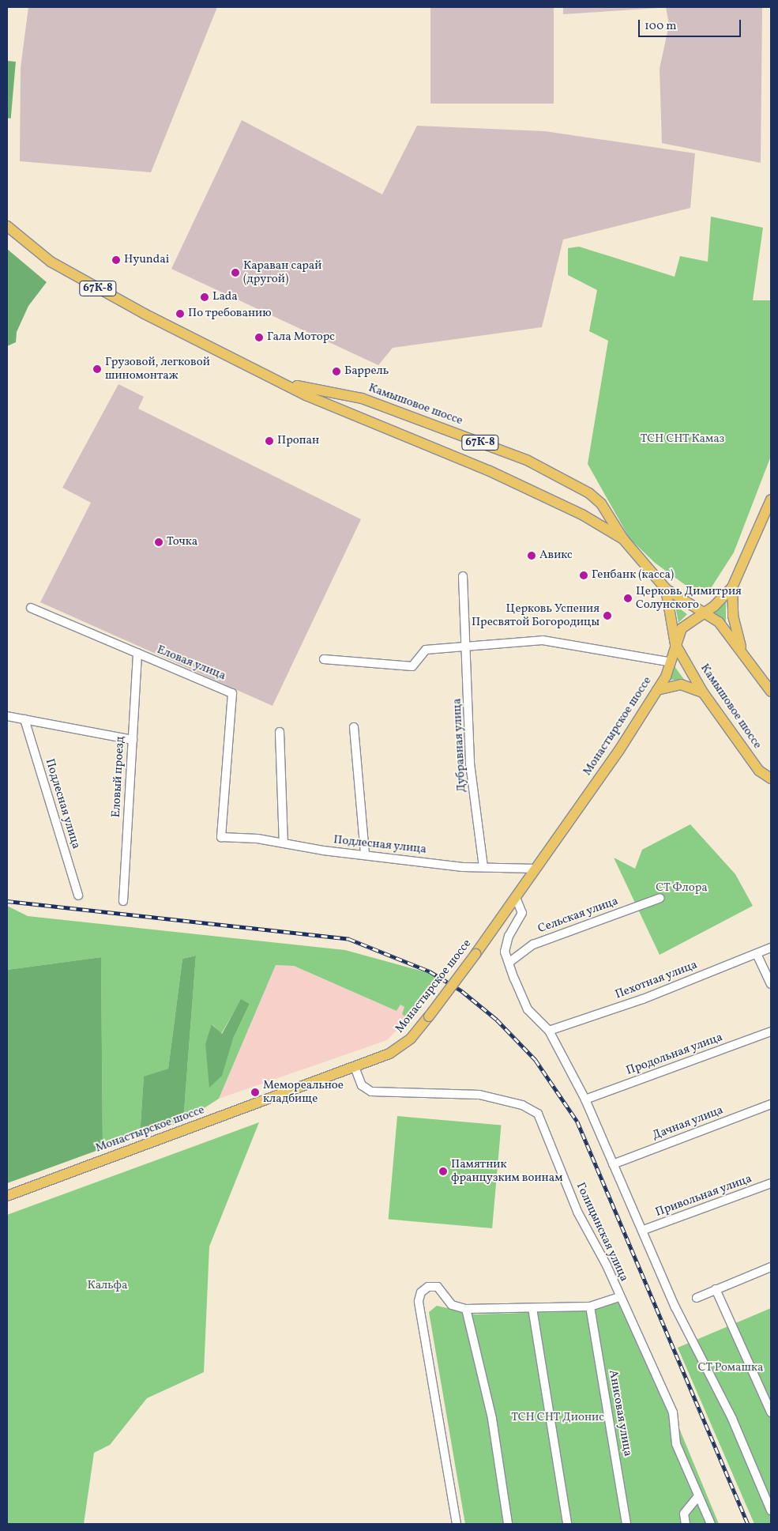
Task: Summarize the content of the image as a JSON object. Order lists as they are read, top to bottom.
{
  "streets": {
    "main road": ["67К-8", "Камышовое шоссе", "Монастырское шоссе"],
    "street": [
      "Еловая улица",
      "Дубравная улица",
      "Еловый проезд",
      "Подлесная улица",
      "Сельская улица",
      "Пехотная улица",
      "Продольная улица",
      "Дачная улица",
      "Привольная улица",
      "Голицынская улица",
      "Анисовая улица"
    ]
  },
  "crossings": [
    ["Камышовое шоссе", "Монастырское шоссе"],
    ["Еловая улица", "Еловый проезд"],
    ["Еловая улица", "Подлесная улица"],
    ["Монастырское шоссе", "Подлесная улица"],
    ["Монастырское шоссе", "Голицынская улица"],
    ["Дубравная улица", "Подлесная улица"]
  ],
  "parks": [
    "ТСН СНТ Камаз",
    "СТ Флора",
    "Кальфа",
    "СТ Ромашка",
    "ТСН СНТ Дионис"
  ],
  "places": [
    "Hyundai",
    "Караван сарай (другой)",
    "Lada",
    "По требованию",
    "Гала Моторс",
    "Грузовой, легковой шиномонтаж",
    "Баррель",
    "Пропан",
    "Точка",
    "Авикс",
    "Генбанк (касса)",
    "Церковь Димитрия Солунского",
    "Церковь Успения Пресвятой Богородицы",
    "Мемореальное кладбище",
    "Памятник французким воинам"
  ],
  "scale_bar": "100 m"
}
